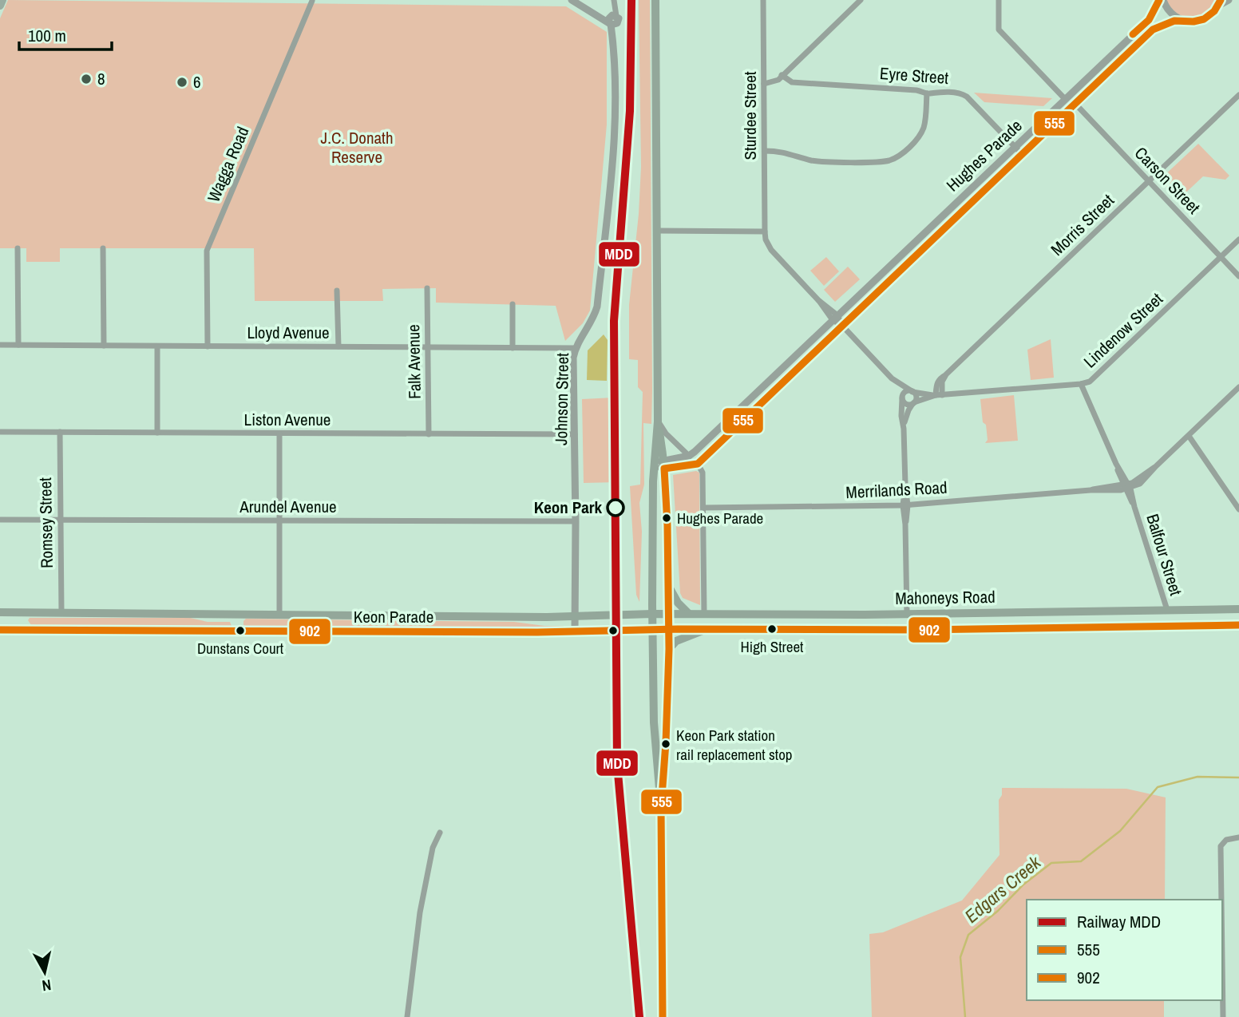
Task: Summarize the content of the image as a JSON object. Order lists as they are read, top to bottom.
{
  "streets": {
    "main road": ["Mahoneys Road", "Keon Parade"],
    "street": [
      "Eyre Street",
      "Sturdee Street",
      "Hughes Parade",
      "Wagga Road",
      "Carson Street",
      "Morris Street",
      "Lindenow Street",
      "Lloyd Avenue",
      "Falk Avenue",
      "Johnson Street",
      "Liston Avenue",
      "Merrilands Road",
      "Arundel Avenue",
      "Romsey Street",
      "Balfour Street"
    ]
  },
  "crossings": [
    ["Eyre Street", "Sturdee Street"],
    ["Eyre Street", "Hughes Parade"],
    ["Hughes Parade", "Carson Street"],
    ["Wagga Road", "Lloyd Avenue"],
    ["Carson Street", "Morris Street"],
    ["Carson Street", "Lindenow Street"],
    ["Morris Street", "Lindenow Street"],
    ["Lindenow Street", "Balfour Street"],
    ["Lloyd Avenue", "Falk Avenue"],
    ["Lloyd Avenue", "Johnson Street"],
    ["Falk Avenue", "Liston Avenue"],
    ["Johnson Street", "Liston Avenue"],
    ["Johnson Street", "Arundel Avenue"],
    ["Johnson Street", "Keon Parade"],
    ["Liston Avenue", "Romsey Street"],
    ["Merrilands Road", "Balfour Street"],
    ["Arundel Avenue", "Romsey Street"],
    ["Romsey Street", "Keon Parade"],
    ["Balfour Street", "Mahoneys Road"],
    ["Mahoneys Road", "Keon Parade"]
  ],
  "water": ["Edgars Creek"],
  "parks": ["J.C. Donath Reserve"],
  "places": [
    "8",
    "6",
    "Keon Park",
    "Hughes Parade",
    "High Street",
    "Dunstans Court",
    "Keon Park station rail replacement stop"
  ],
  "lines": ["rail line MDD", "transit line 555", "transit line 902"],
  "legend": ["Railway MDD", "555", "902"],
  "scale_bar": "100 m",
  "north": "bottom"
}
